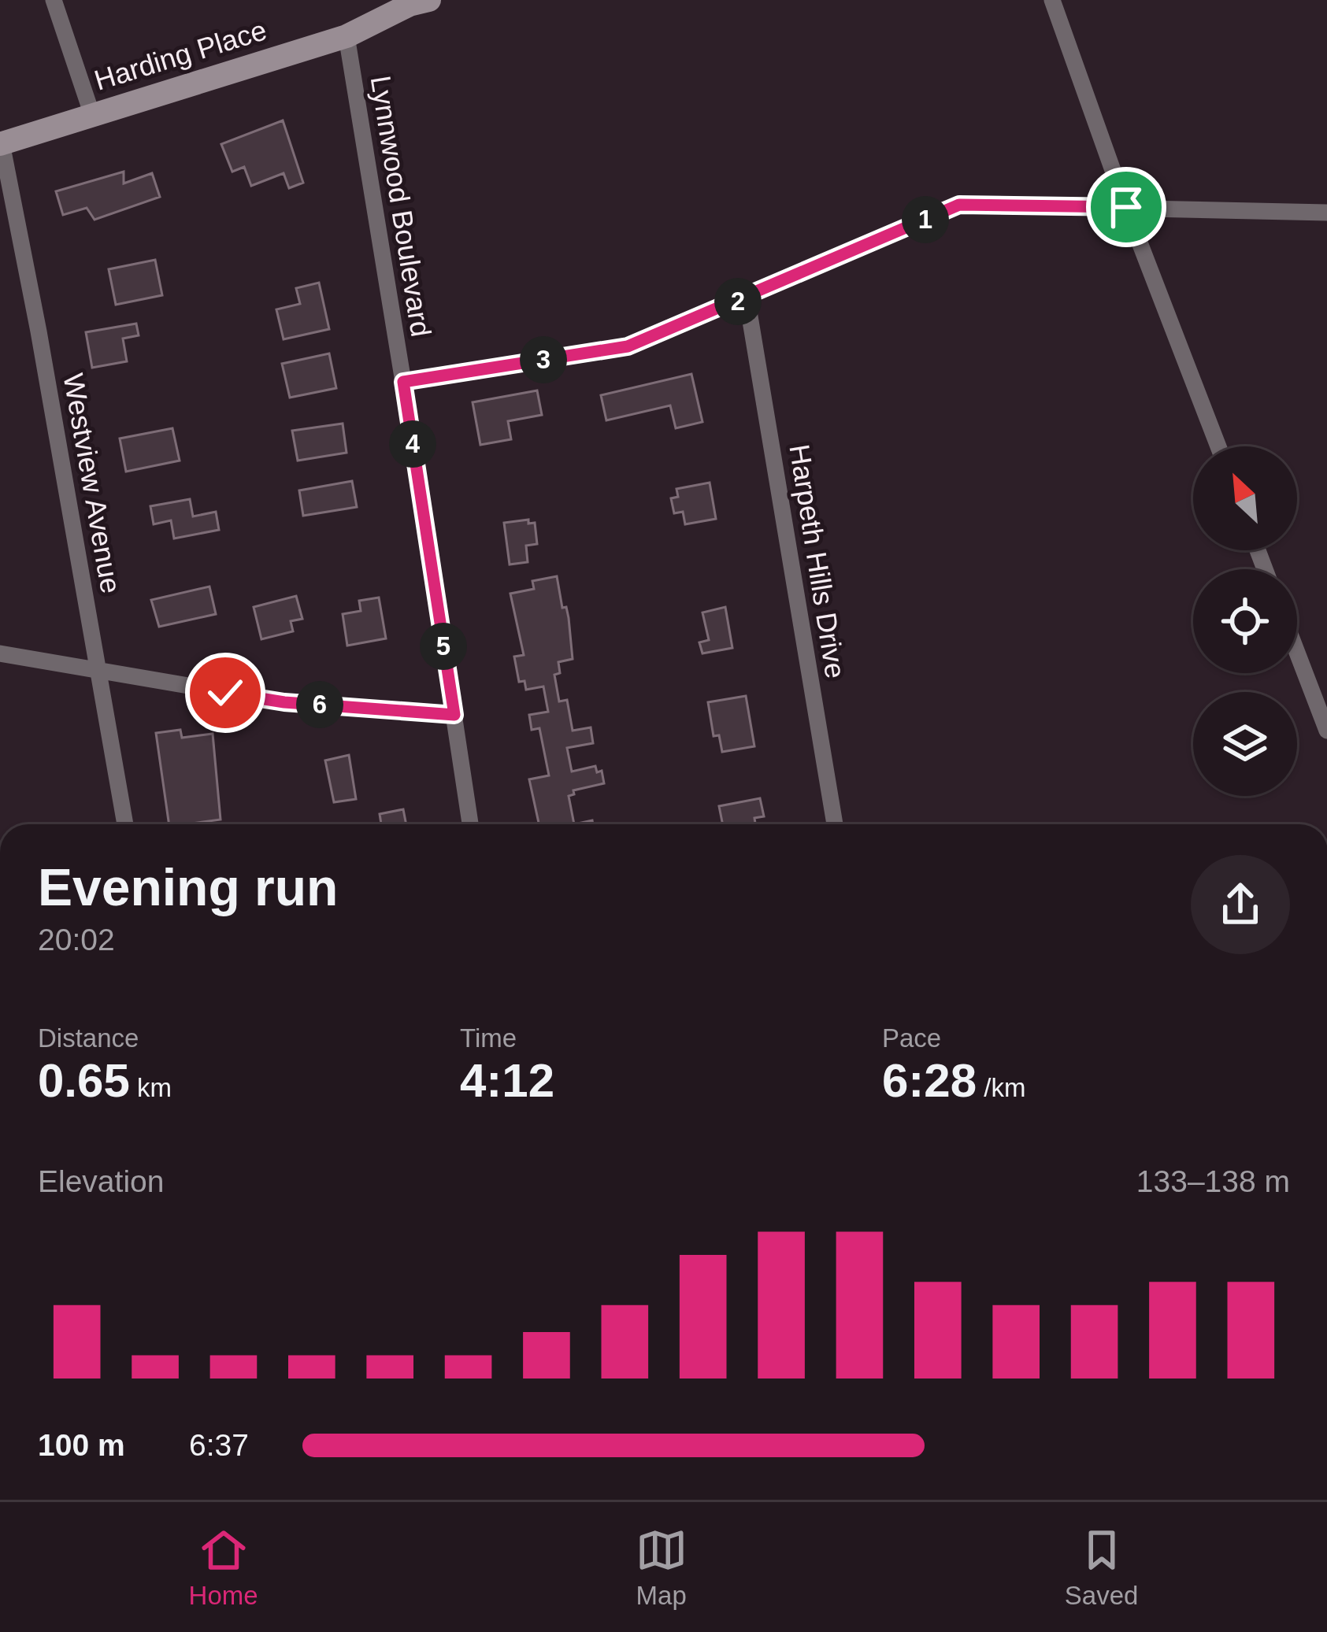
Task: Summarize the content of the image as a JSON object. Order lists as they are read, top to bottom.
{
  "streets": {
    "main road": ["Harding Place"],
    "street": ["Lynnwood Boulevard", "Westview Avenue", "Harpeth Hills Drive"]
  },
  "crossings": [
    ["Harding Place", "Lynnwood Boulevard"],
    ["Harding Place", "Westview Avenue"]
  ],
  "north": "top left",
  "page": {
    "pins": [
      "1",
      "2",
      "3",
      "4",
      "5",
      "6"
    ],
    "heading": ["Evening run", "20:02"],
    "stats": [
      ["Distance", "0.65 km"],
      ["Time", "4:12"],
      ["Pace", "6:28 /km"]
    ],
    "chart": ["Elevation", "133–138 m"],
    "list": [
      {
        "name": "100 m",
        "note": "6:37"
      }
    ],
    "tabs": ["Home", "Map", "Saved"]
  }
}
